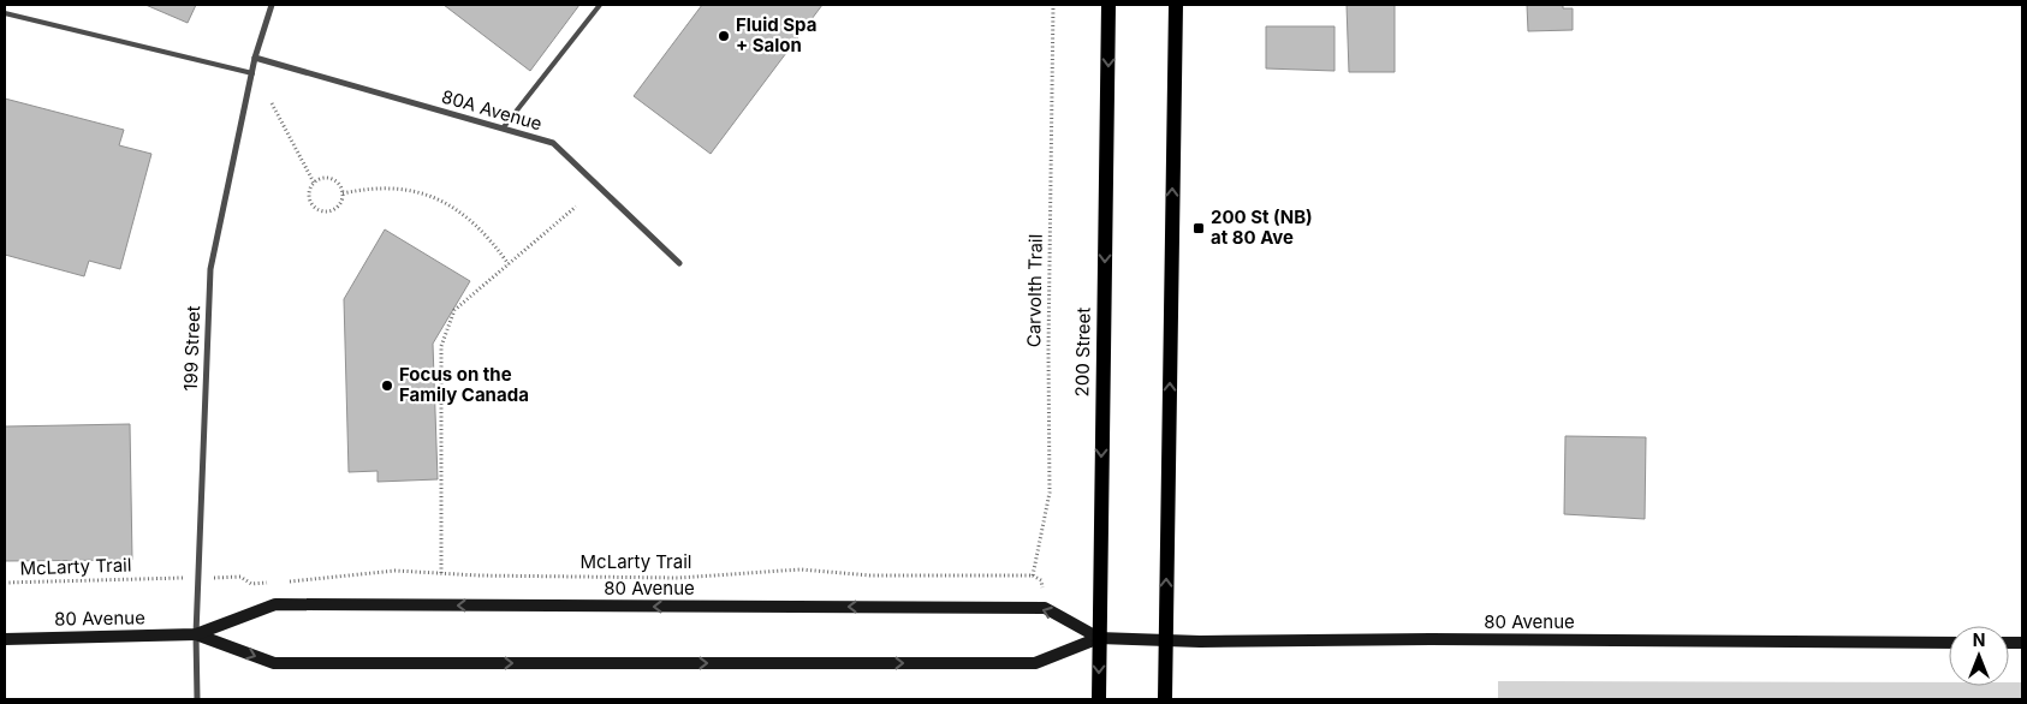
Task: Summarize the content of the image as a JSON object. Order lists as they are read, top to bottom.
{
  "streets": {
    "main road": ["200 Street", "80 Avenue"],
    "street": ["80A Avenue", "199 Street"],
    "path": ["Carvolth Trail", "McLarty Trail"]
  },
  "crossings": [
    ["80A Avenue", "199 Street"],
    ["Carvolth Trail", "McLarty Trail"],
    ["199 Street", "80 Avenue"],
    ["200 Street", "80 Avenue"]
  ],
  "places": {
    "other": ["Fluid Spa + Salon", "Focus on the Family Canada"],
    "transit": ["200 St (NB) at 80 Ave"]
  },
  "north": "top"
}
